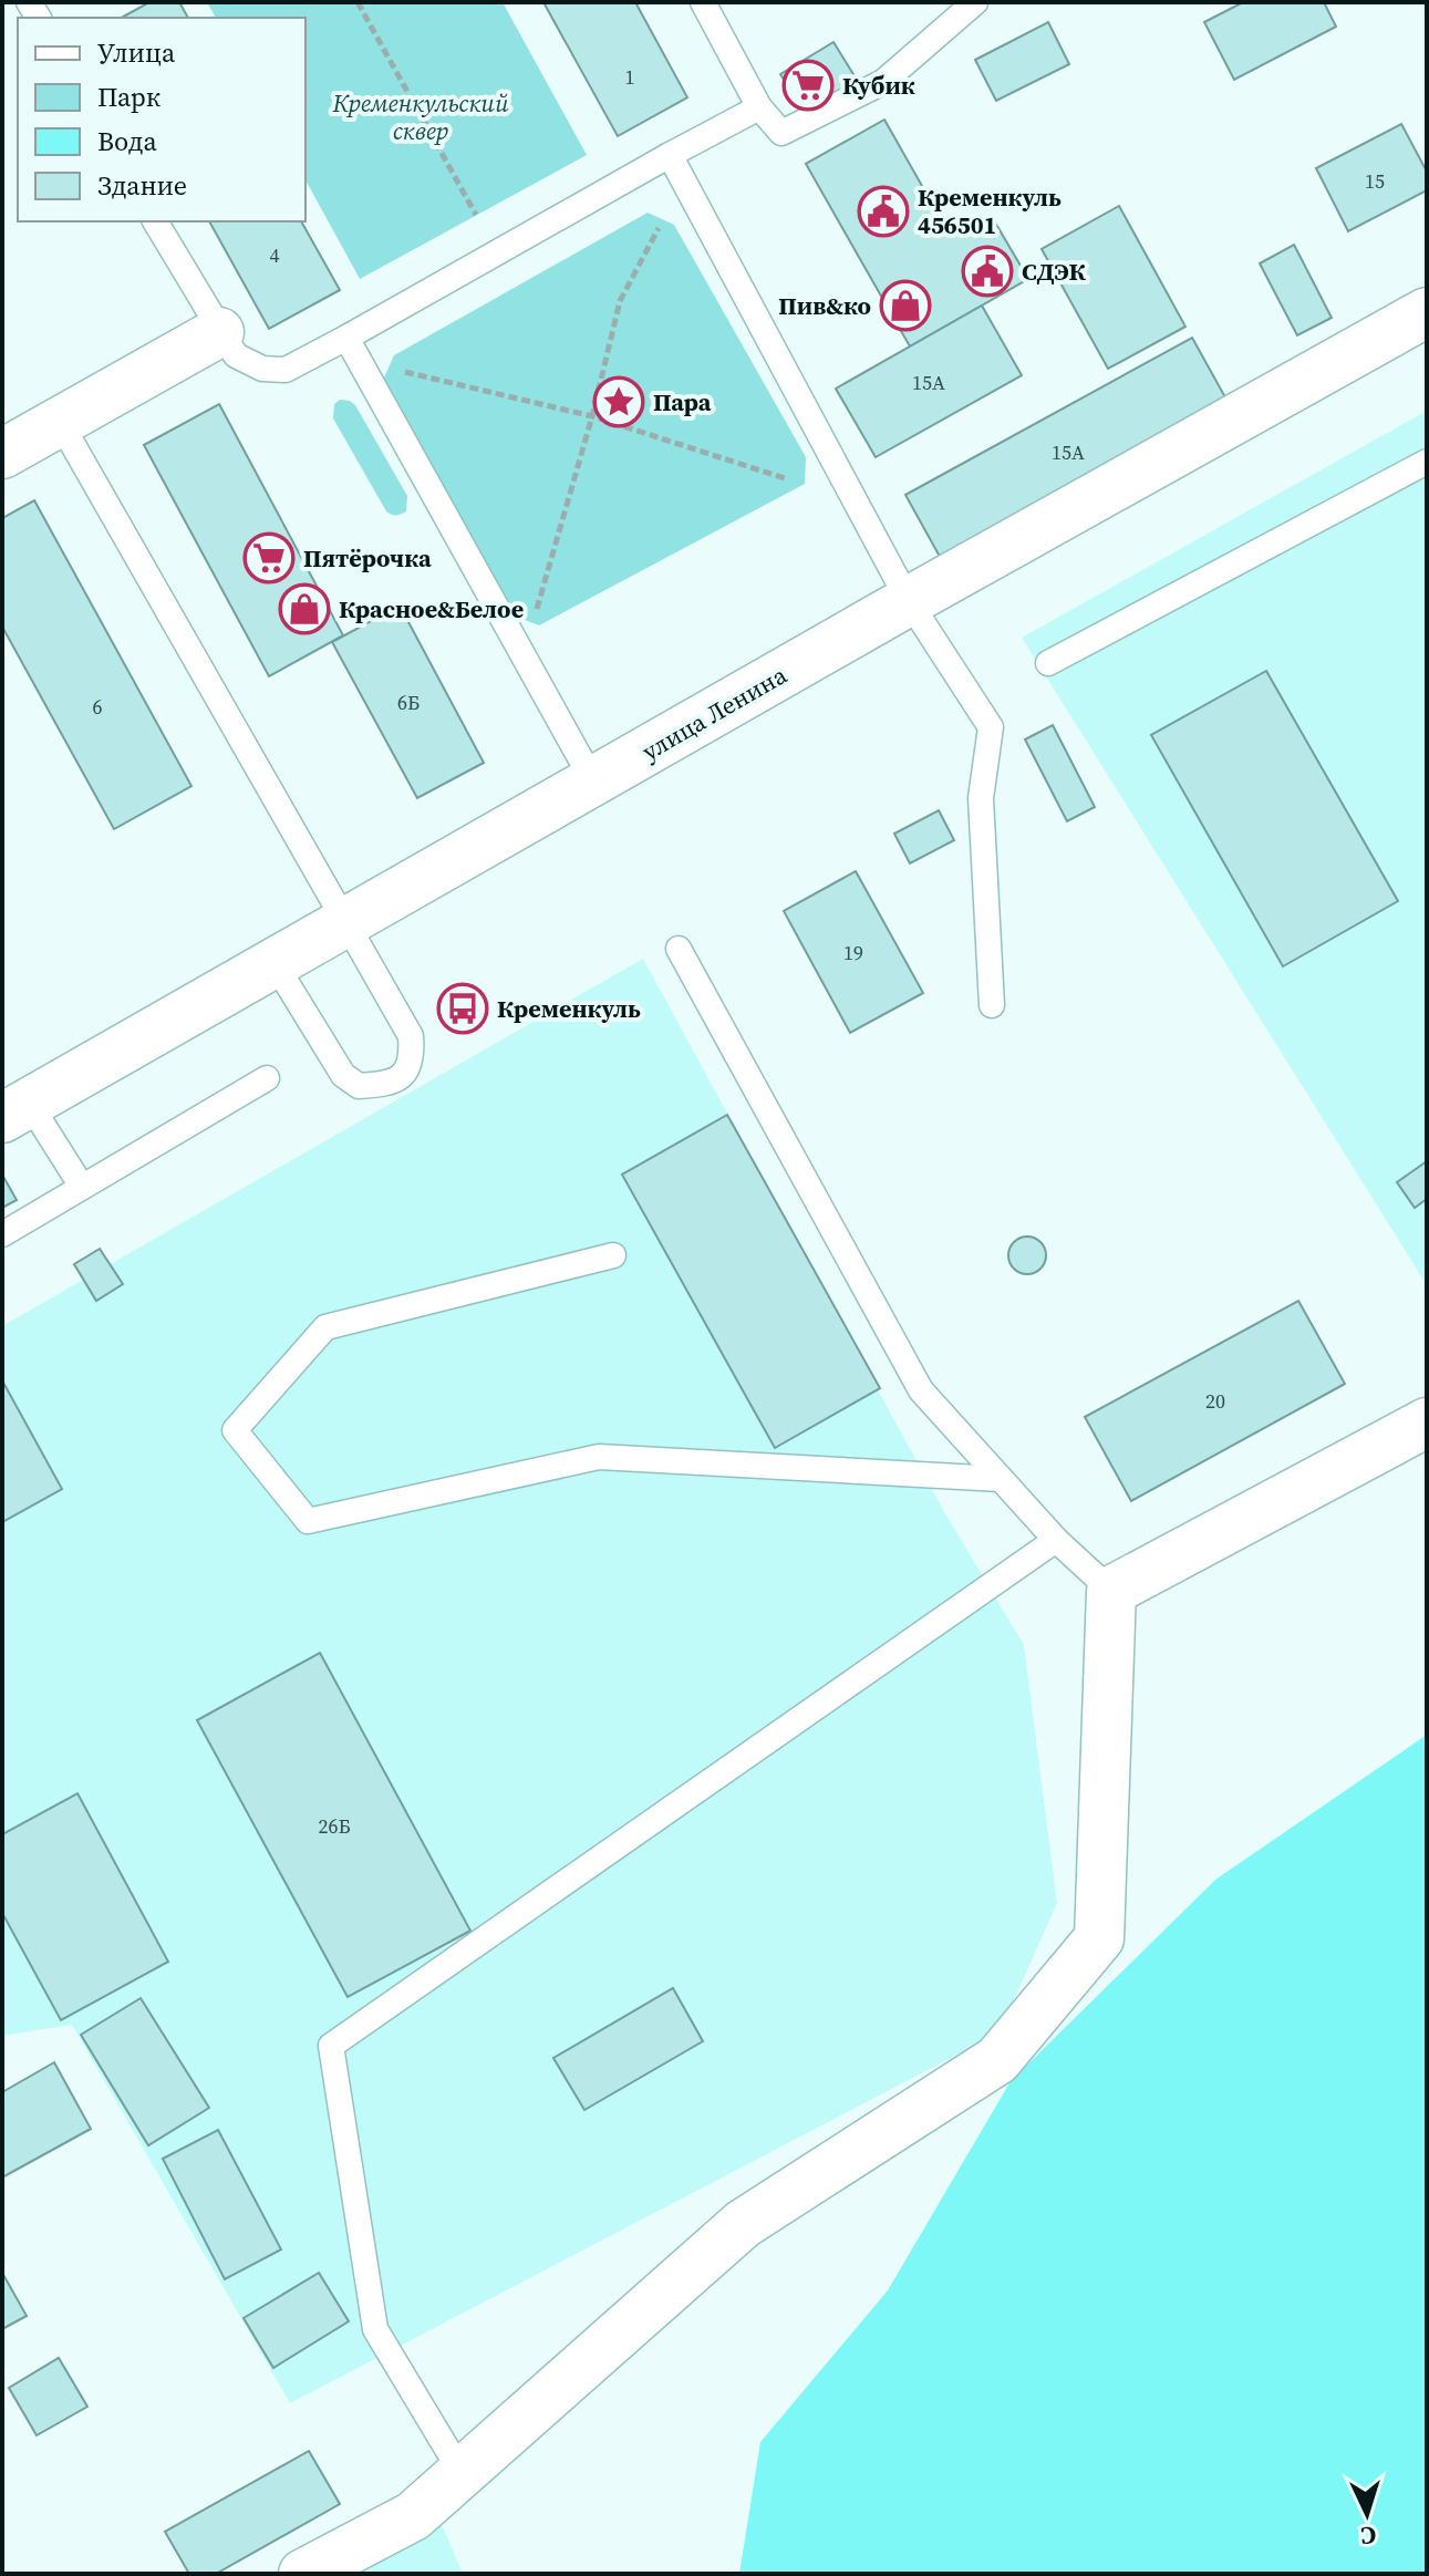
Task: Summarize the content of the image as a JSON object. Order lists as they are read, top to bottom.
{
  "streets": {
    "street": ["улица Ленина"]
  },
  "parks": ["Кременкульский сквер"],
  "places": {
    "supermarket": ["Кубик", "Пятёрочка"],
    "public building": ["Кременкуль 456501", "СДЭК"],
    "shop": ["Пив&ко", "Красное&Белое"],
    "place": ["Пара"],
    "bus stop": ["Кременкуль"]
  },
  "house_numbers": [
    "1",
    "15",
    "4",
    "15А",
    "15А",
    "6Б",
    "6",
    "19",
    "20",
    "26Б"
  ],
  "legend": [
    "Улица",
    "Парк",
    "Вода",
    "Здание"
  ],
  "north": "bottom"
}
